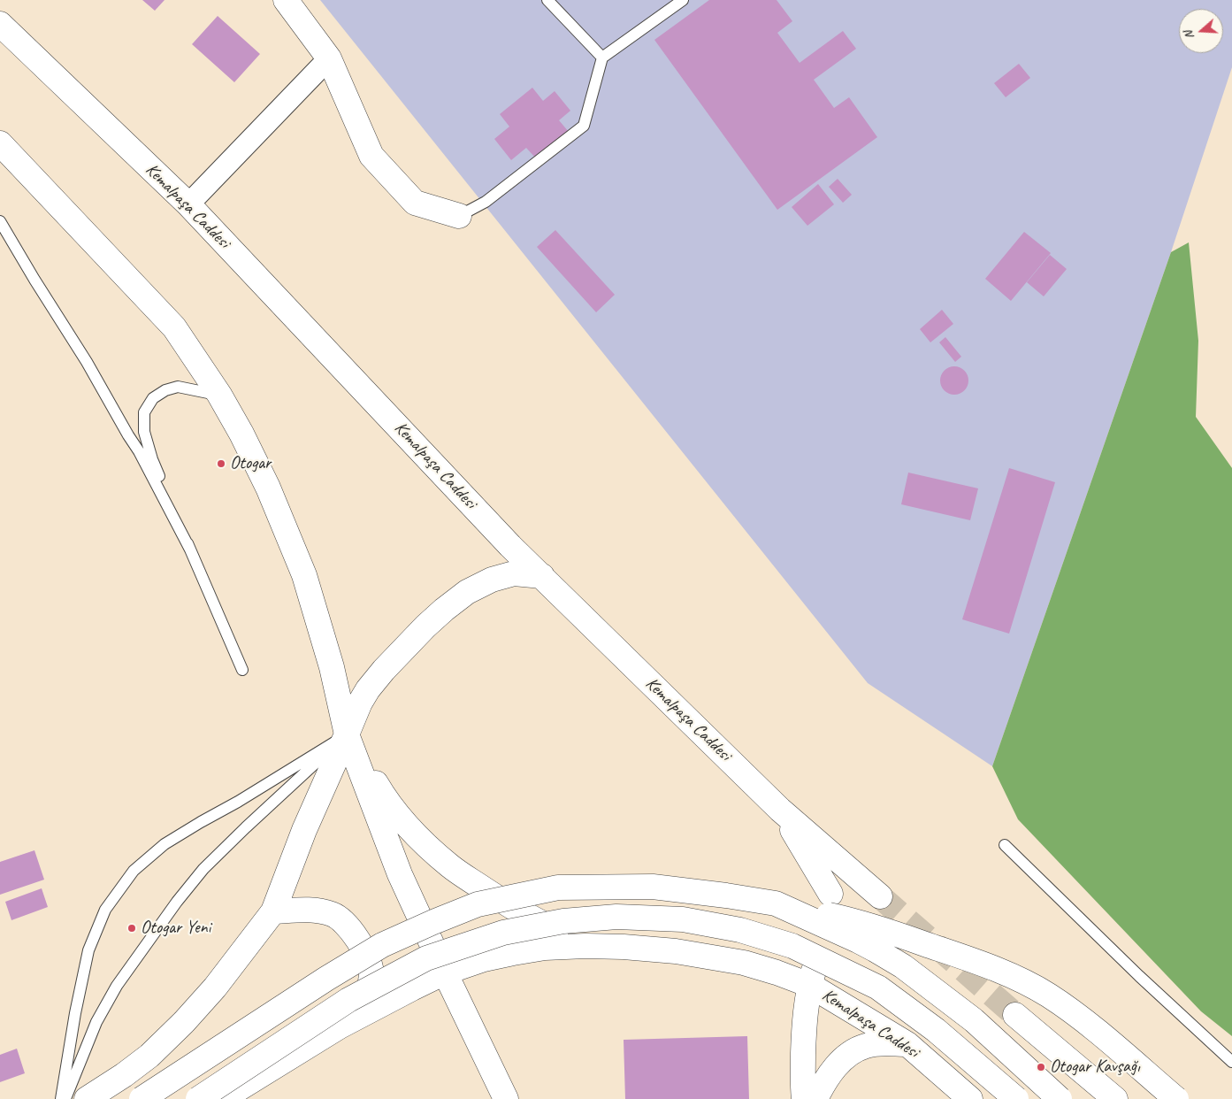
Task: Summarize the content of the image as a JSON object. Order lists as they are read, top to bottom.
{
  "streets": {
    "main road": ["Kemalpaşa Caddesi"]
  },
  "places": ["Otogar", "Otogar Yeni", "Otogar Kavşağı"],
  "north": "left"
}
